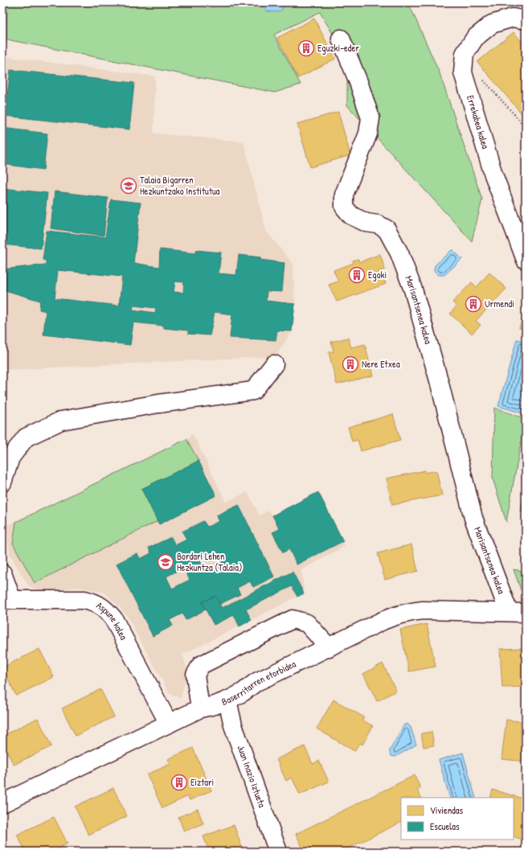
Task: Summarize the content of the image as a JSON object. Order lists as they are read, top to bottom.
{
  "streets": {
    "street": [
      "Errekabea kalea",
      "Marisantsenea kalea",
      "Aspune kalea",
      "Baserritarren etorbidea",
      "Juan Inazio Iztueta"
    ]
  },
  "crossings": [
    ["Marisantsenea kalea", "Baserritarren etorbidea"],
    ["Aspune kalea", "Baserritarren etorbidea"],
    ["Baserritarren etorbidea", "Juan Inazio Iztueta"]
  ],
  "places": {
    "building": [
      "Eguzki-eder",
      "Egoki",
      "Urmendi",
      "Nere Etxea",
      "Eiztari"
    ],
    "school or university": ["Talaia Bigarren Hezkuntzako Institutua", "Bordari Lehen Hezkuntza (Talaia)"]
  },
  "legend": ["Viviendas", "Escuelas"]
}
